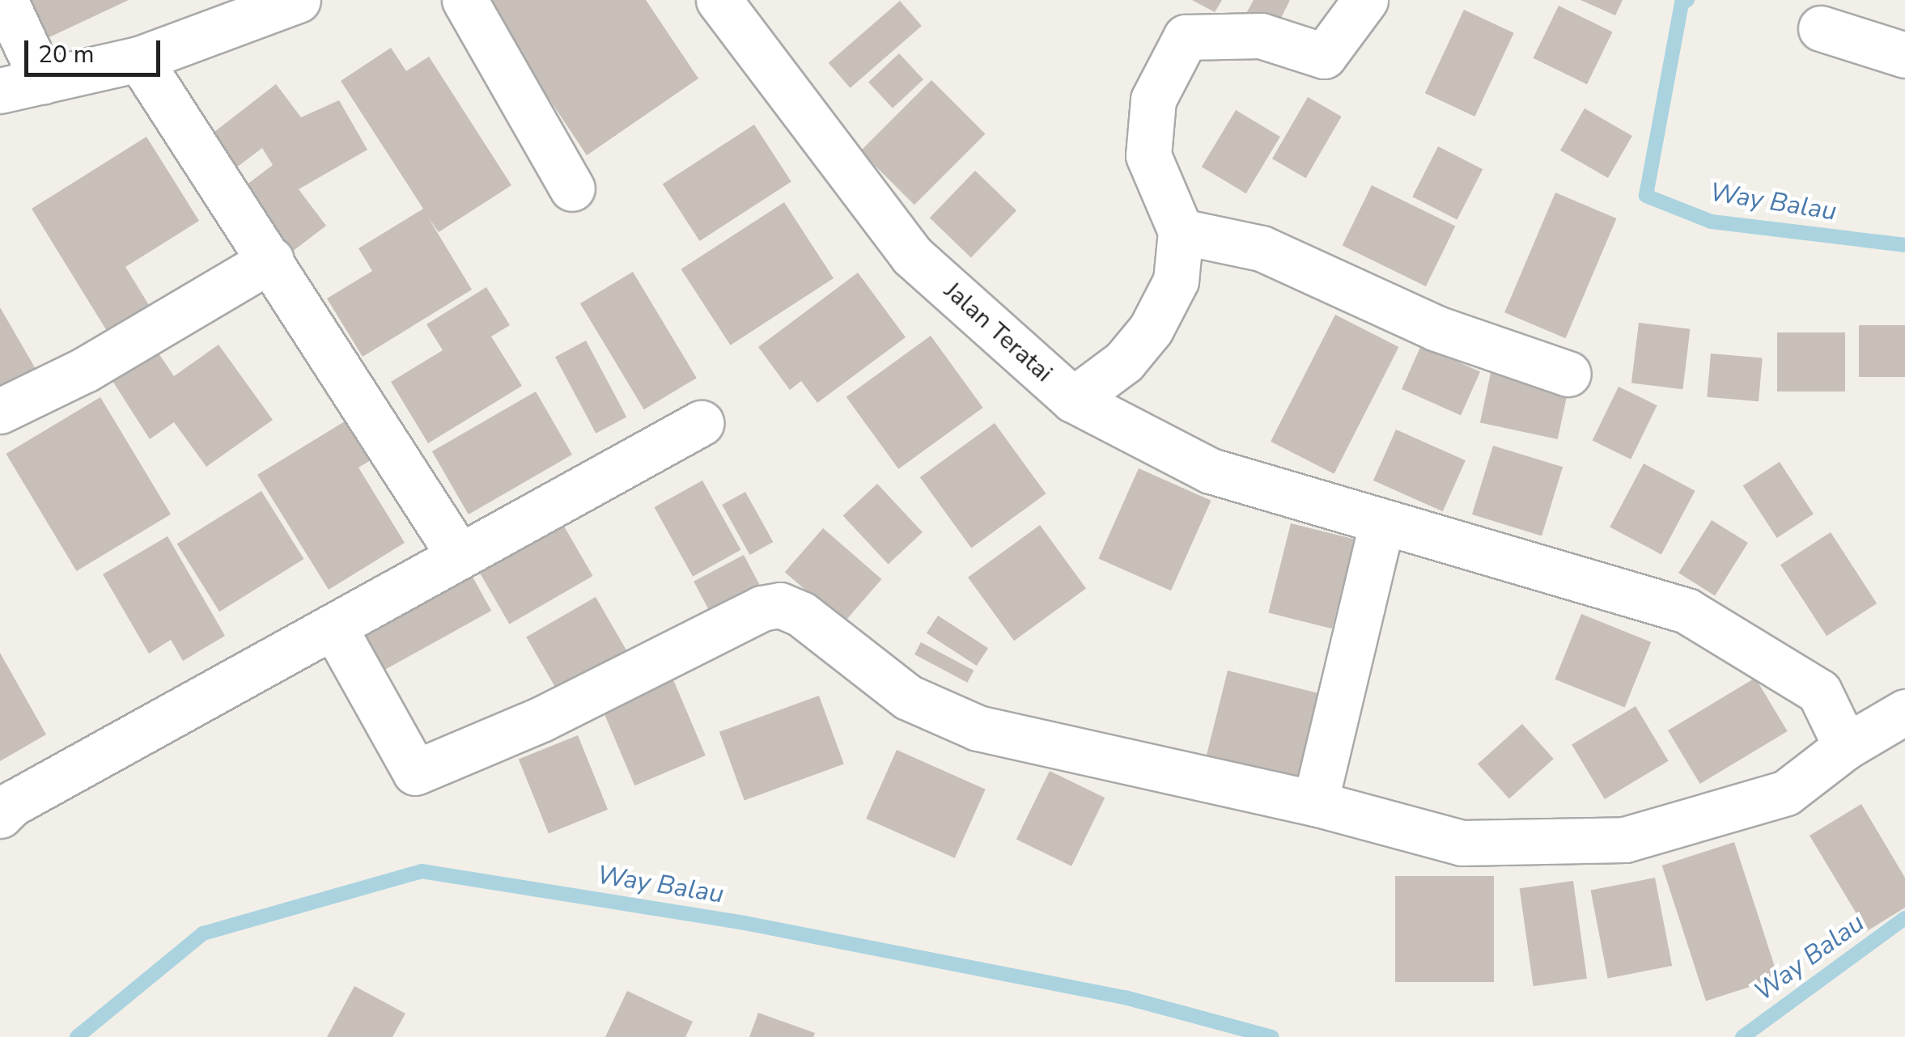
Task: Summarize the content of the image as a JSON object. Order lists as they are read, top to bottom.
{
  "streets": {
    "street": ["Jalan Teratai"]
  },
  "water": ["Way Balau"],
  "scale_bar": "20 m"
}
